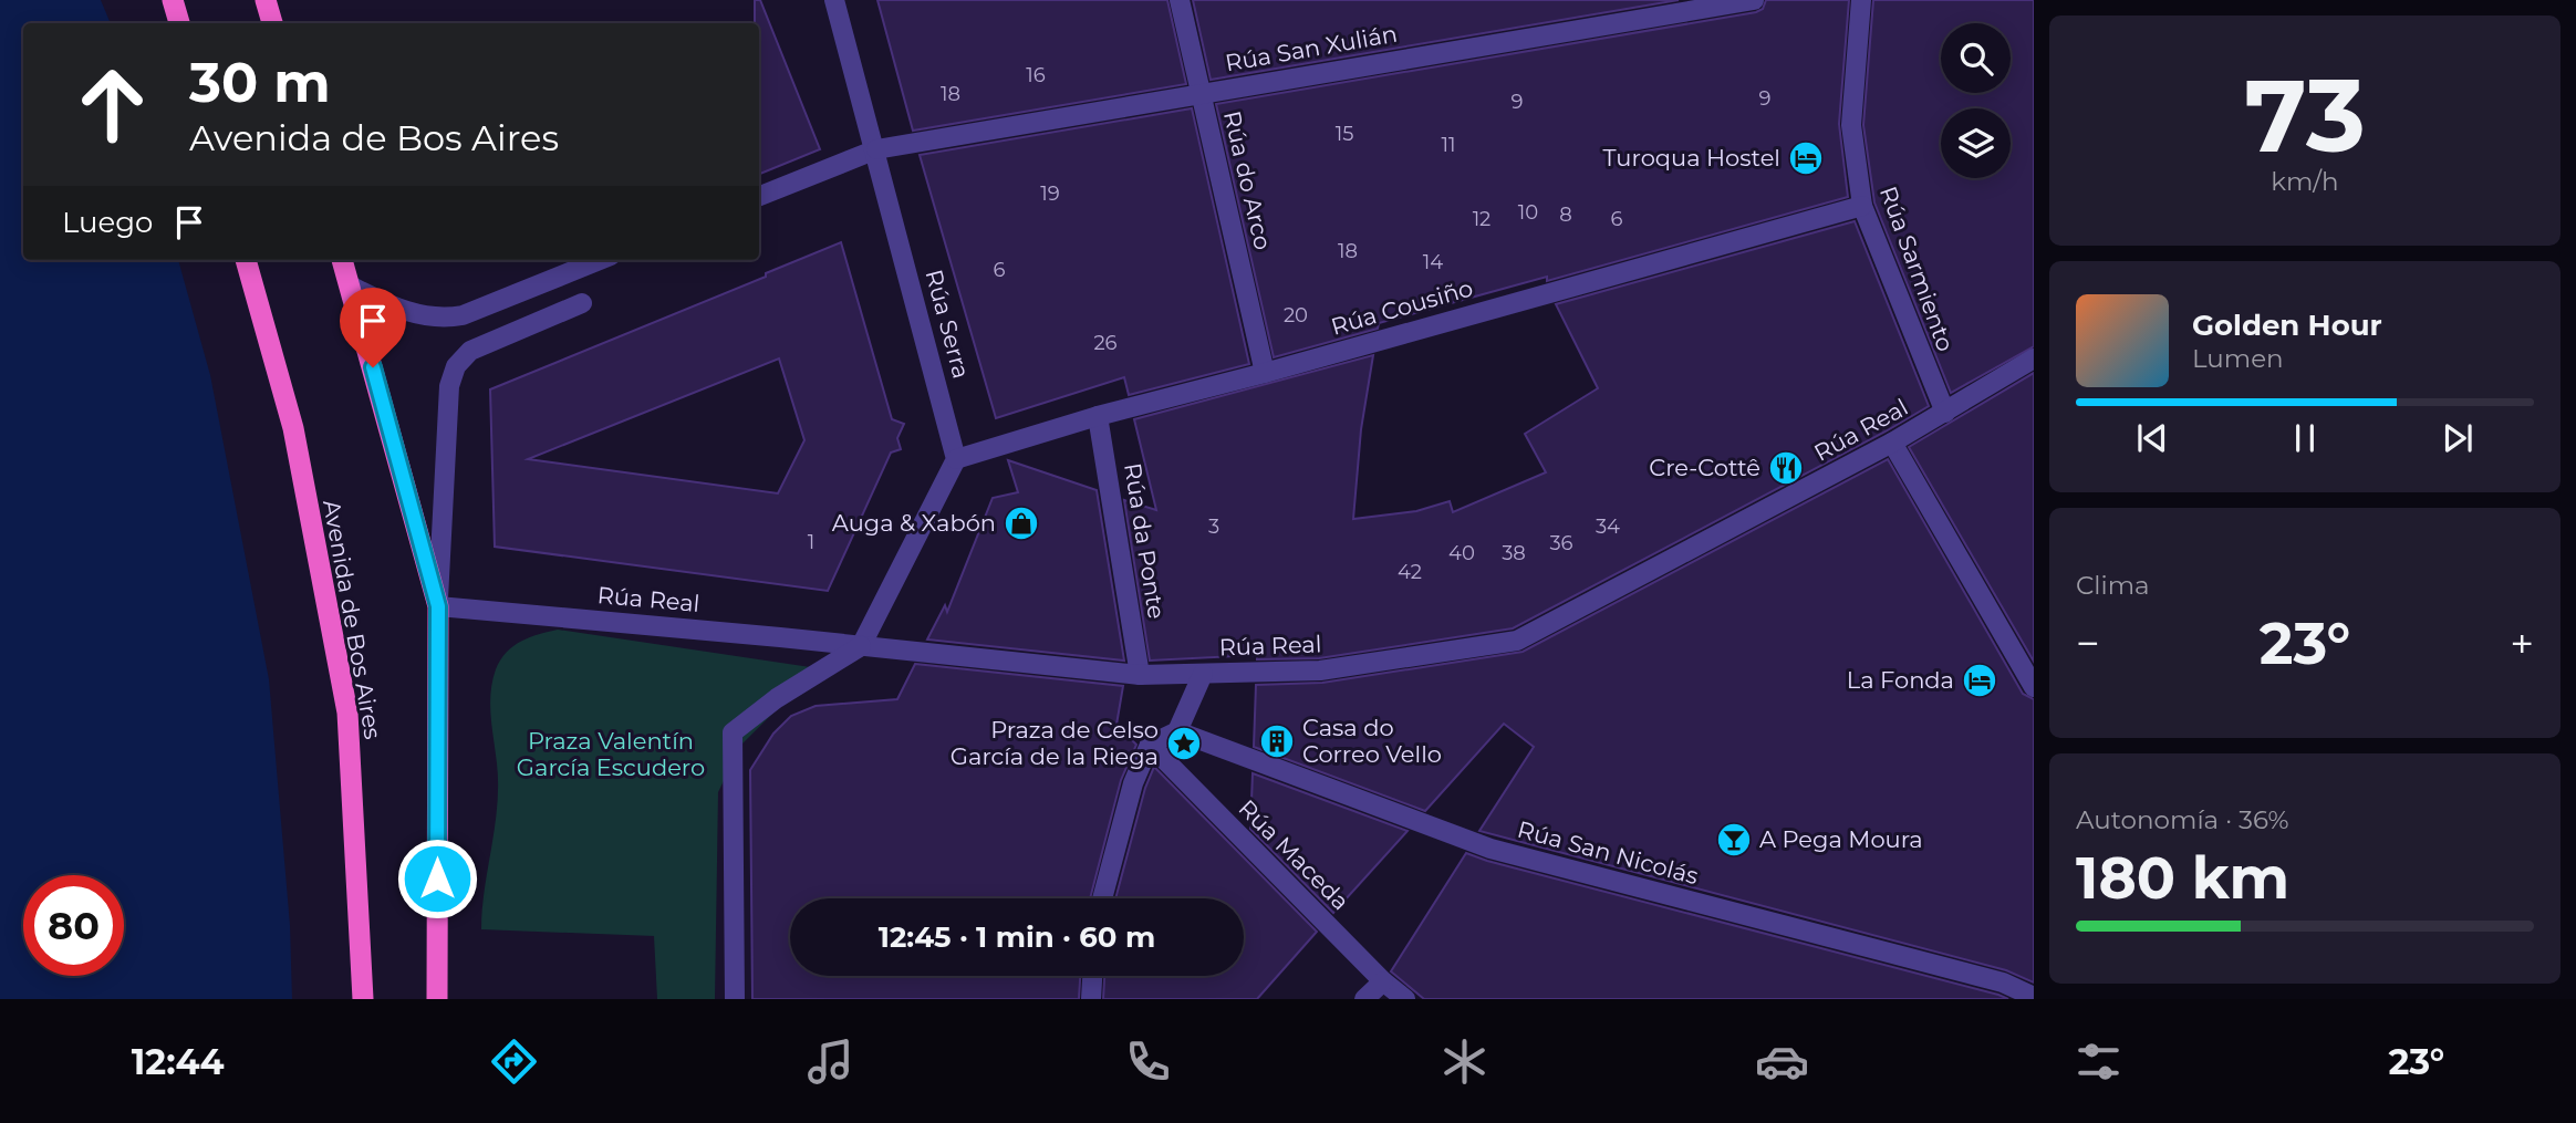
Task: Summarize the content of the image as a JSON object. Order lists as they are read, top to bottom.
{
  "streets": {
    "highway": ["Avenida de Bos Aires"],
    "street": [
      "Rúa San Xulián",
      "Rúa do Arco",
      "Rúa Sarmiento",
      "Rúa Cousiño",
      "Rúa Serra",
      "Rúa Real",
      "Rúa da Ponte",
      "Rúa San Nicolás",
      "Rúa Maceda"
    ]
  },
  "crossings": [
    ["Rúa San Xulián", "Rúa do Arco"],
    ["Rúa San Xulián", "Rúa Serra"],
    ["Rúa do Arco", "Rúa Cousiño"],
    ["Rúa Sarmiento", "Rúa Cousiño"],
    ["Rúa Sarmiento", "Rúa Real"],
    ["Rúa Cousiño", "Rúa Serra"],
    ["Rúa Cousiño", "Rúa da Ponte"],
    ["Rúa Real", "Rúa da Ponte"]
  ],
  "parks": ["Praza Valentín García Escudero"],
  "places": {
    "hotel": ["Turoqua Hostel", "La Fonda"],
    "restaurant": ["Cre-Cottê"],
    "shop": ["Auga & Xabón"],
    "building": ["Casa do Correo Vello"],
    "place": ["Praza de Celso García de la Riega"],
    "bar": ["A Pega Moura"]
  },
  "house_numbers": [
    "16",
    "18",
    "9",
    "9",
    "15",
    "11",
    "19",
    "10",
    "8",
    "12",
    "6",
    "18",
    "14",
    "6",
    "20",
    "26",
    "3",
    "34",
    "1",
    "36",
    "40",
    "38",
    "42"
  ],
  "page": {
    "tile": [
      ["73", "km/h"],
      "Clima",
      ["Autonomía · 36%", "180 km"]
    ],
    "turn": ["30 m", "Avenida de Bos Aires"],
    "then": "Luego",
    "song": ["Golden Hour", "Lumen"],
    "heat": ["−", "23°", "+"],
    "limit": "80",
    "trip": "12:45 · 1 min · 60 m",
    "tabs": ["12:44", "23°"]
  }
}
